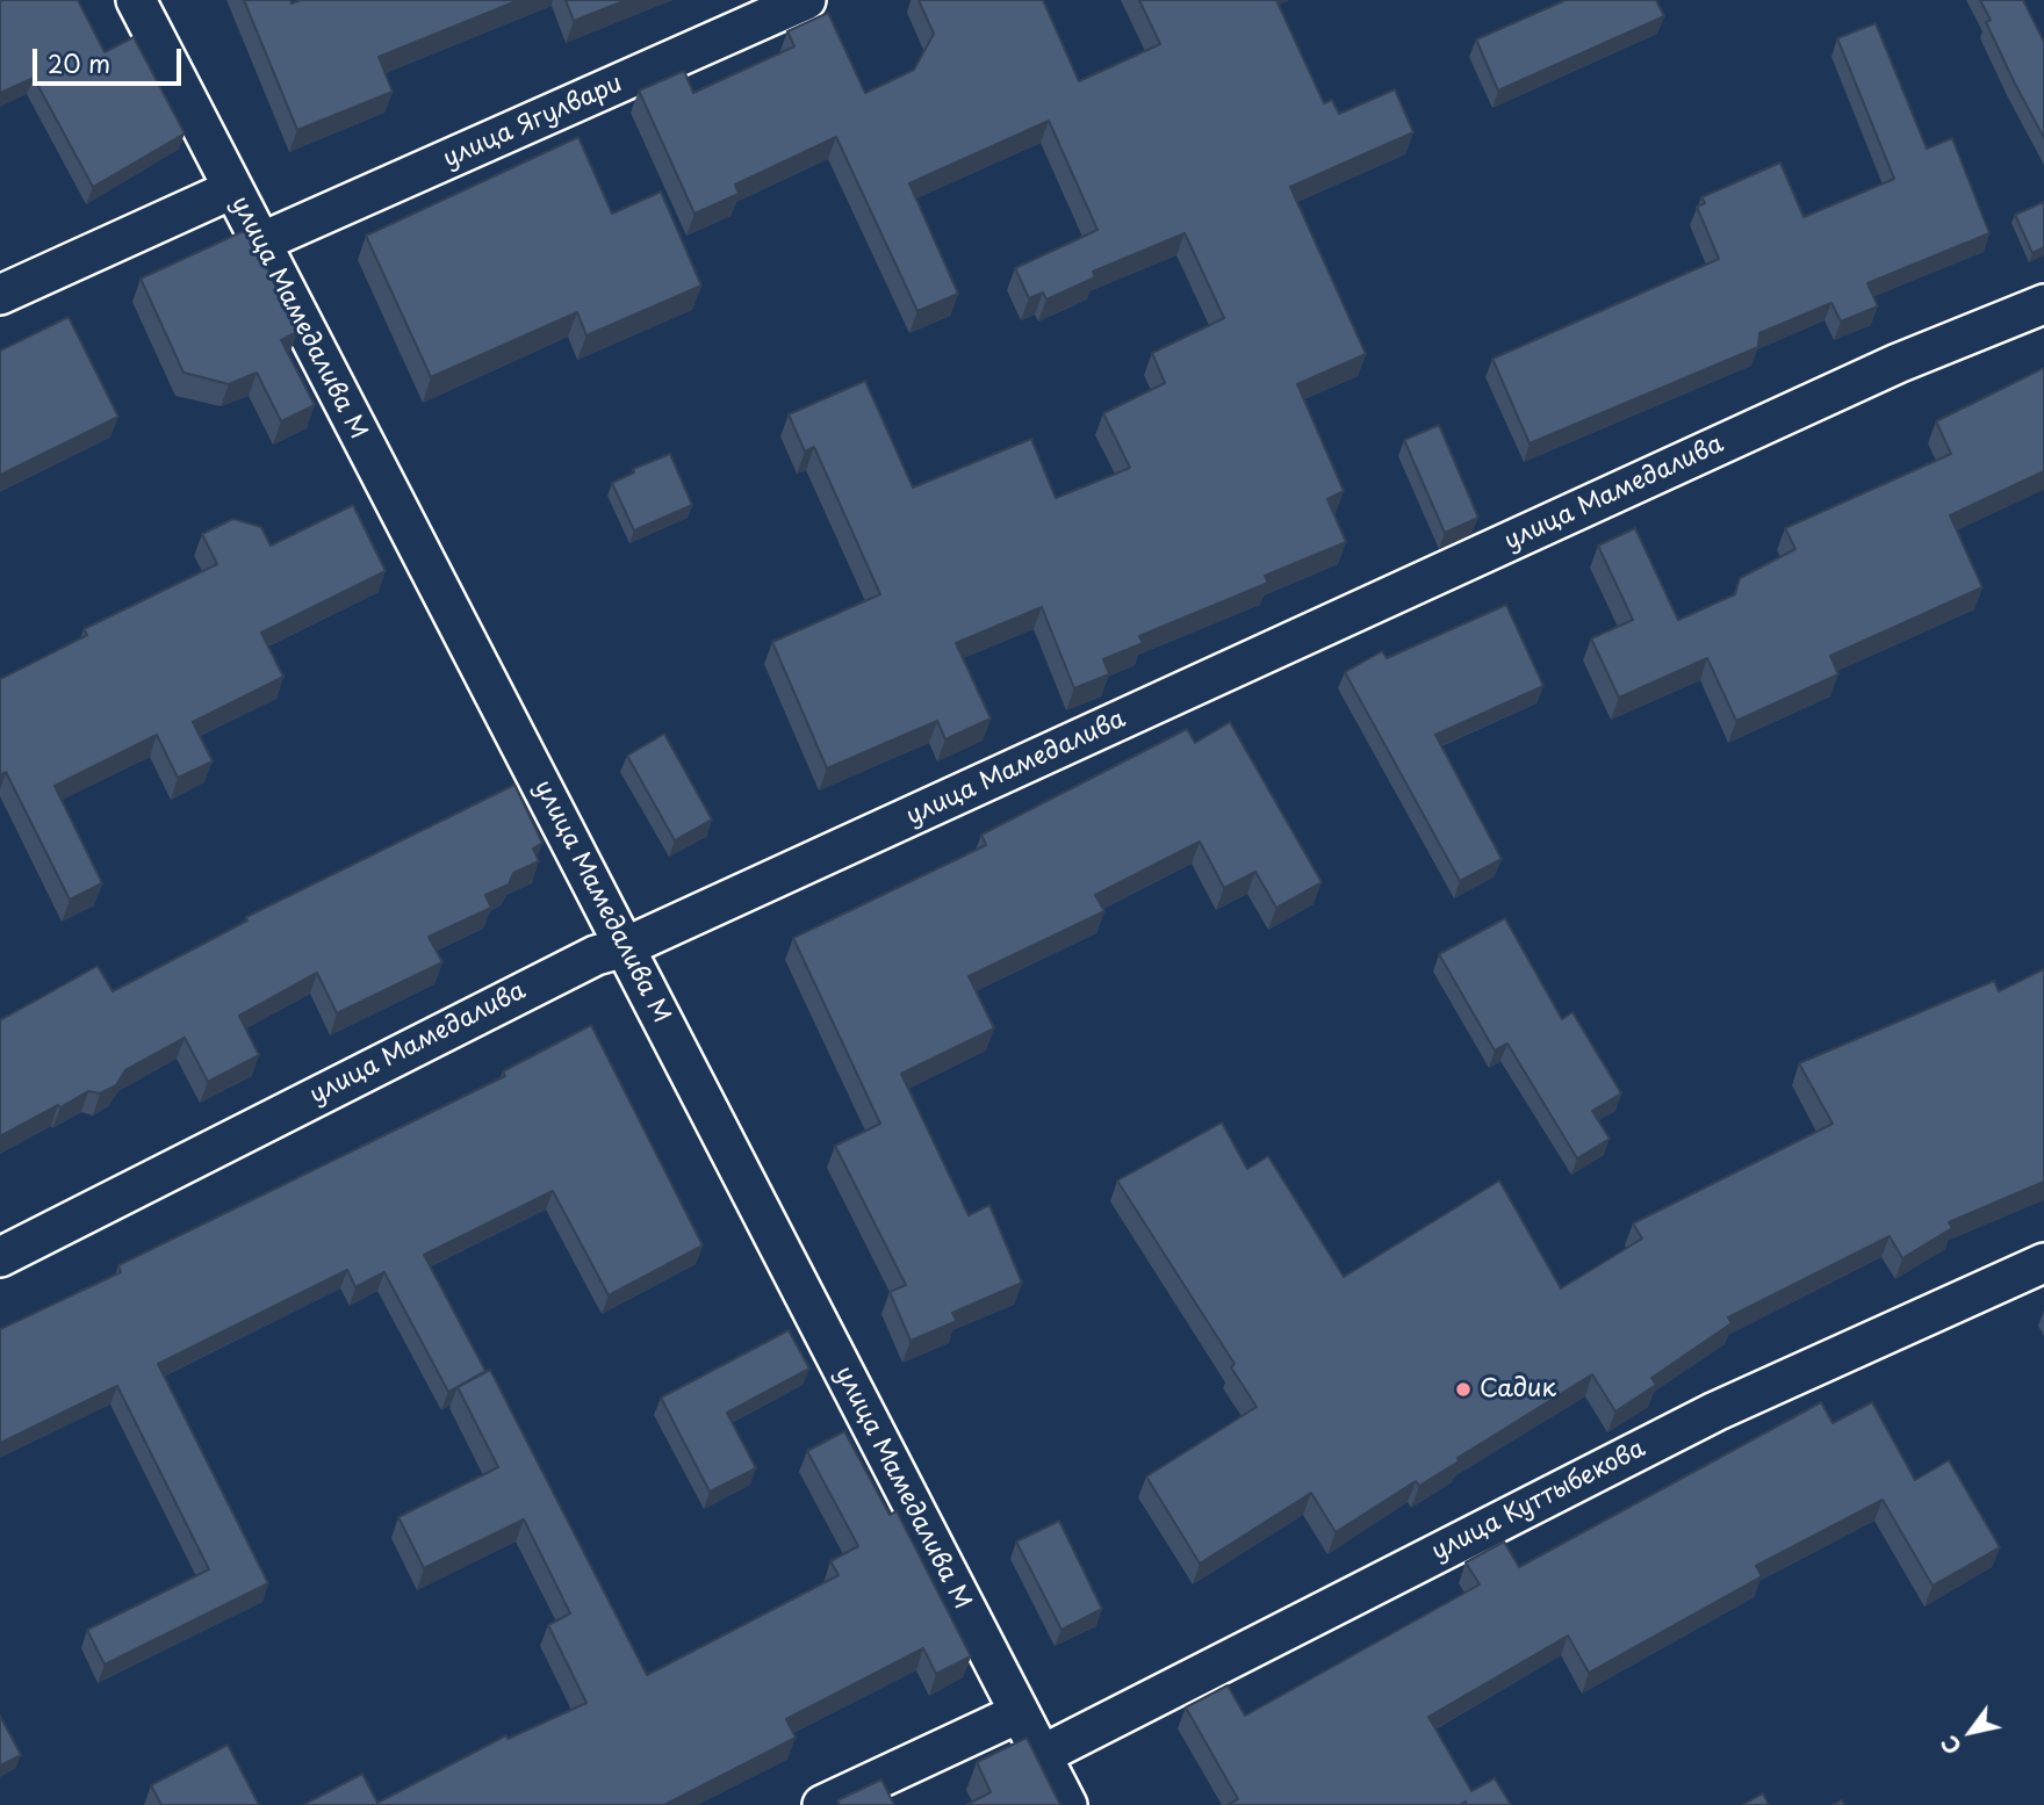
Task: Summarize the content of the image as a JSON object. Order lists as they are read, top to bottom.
{
  "streets": {
    "street": [
      "улица Ягулвари",
      "улица Мамедалива М",
      "улица Мамедалива",
      "улица Куттыбекова"
    ]
  },
  "crossings": [
    ["улица Ягулвари", "улица Мамедалива М"],
    ["улица Мамедалива М", "улица Мамедалива"],
    ["улица Мамедалива М", "улица Куттыбекова"]
  ],
  "places": ["Садик"],
  "scale_bar": "20 m",
  "north": "bottom left"
}
